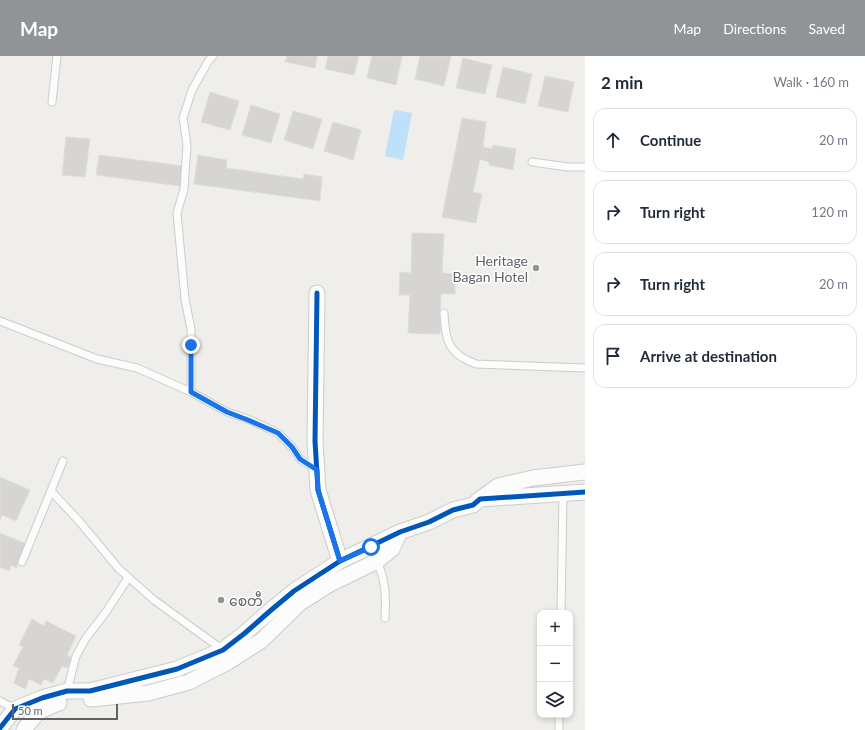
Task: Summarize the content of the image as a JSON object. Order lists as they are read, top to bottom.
{
  "places": ["Heritage Bagan Hotel", "စေတီ"],
  "scale_bar": "50 m",
  "page": {
    "header": "Map",
    "nav": ["Map", "Directions", "Saved"],
    "heading": ["2 min", "Walk · 160 m"],
    "list": [
      ["Continue", "20 m"],
      ["Turn right", "120 m"],
      ["Turn right", "20 m"],
      "Arrive at destination"
    ],
    "map_buttons": ["+", "−"],
    "scale": "50 m"
  }
}
